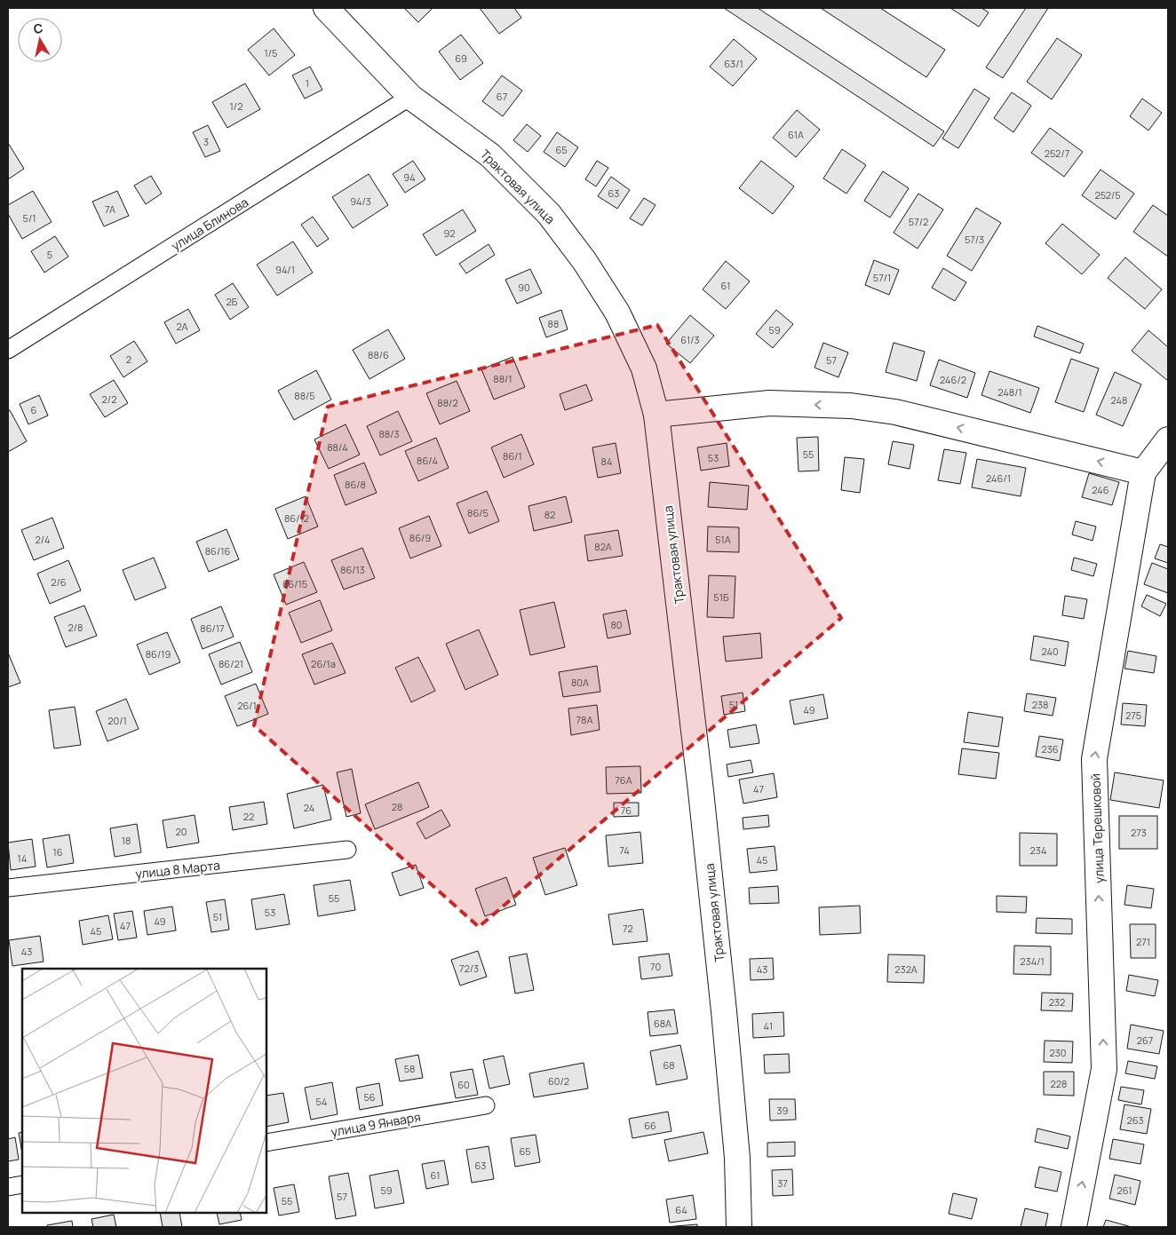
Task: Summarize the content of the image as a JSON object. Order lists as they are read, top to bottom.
{
  "streets": {
    "street": [
      "Трактовая улица",
      "улица Блинова",
      "улица Терешковой",
      "улица 8 Марта",
      "улица 9 Января"
    ]
  },
  "crossings": [
    ["Трактовая улица", "улица Блинова"]
  ],
  "one_way": ["улица Терешковой"],
  "house_numbers": [
    "1/5",
    "69",
    "63/1",
    "1",
    "67",
    "1/2",
    "61А",
    "3",
    "65",
    "252/7",
    "94",
    "63",
    "252/5",
    "94/3",
    "7А",
    "5/1",
    "57/2",
    "92",
    "57/3",
    "5",
    "94/1",
    "57/1",
    "61",
    "90",
    "2Б",
    "88",
    "2А",
    "59",
    "61/3",
    "88/6",
    "2",
    "57",
    "88/1",
    "246/2",
    "248/1",
    "88/5",
    "2/2",
    "248",
    "88/2",
    "6",
    "88/3",
    "88/4",
    "55",
    "86/1",
    "53",
    "86/4",
    "84",
    "246/1",
    "86/8",
    "246",
    "86/5",
    "82",
    "86/12",
    "86/9",
    "2/4",
    "51А",
    "82А",
    "86/16",
    "86/13",
    "2/6",
    "86/15",
    "51Б",
    "80",
    "2/8",
    "86/17",
    "240",
    "86/19",
    "86/21",
    "26/1а",
    "80А",
    "51",
    "238",
    "26/1",
    "49",
    "275",
    "78А",
    "20/1",
    "236",
    "76А",
    "47",
    "28",
    "24",
    "76",
    "22",
    "20",
    "273",
    "18",
    "74",
    "234",
    "16",
    "14",
    "45",
    "55",
    "53",
    "51",
    "49",
    "47",
    "72",
    "45",
    "271",
    "43",
    "234/1",
    "70",
    "72/3",
    "43",
    "232А",
    "232",
    "68А",
    "41",
    "267",
    "230",
    "68",
    "58",
    "60/2",
    "228",
    "60",
    "56",
    "54",
    "39",
    "263",
    "66",
    "65",
    "63",
    "61",
    "37",
    "59",
    "261",
    "57",
    "55",
    "64"
  ],
  "north": "top"
}
